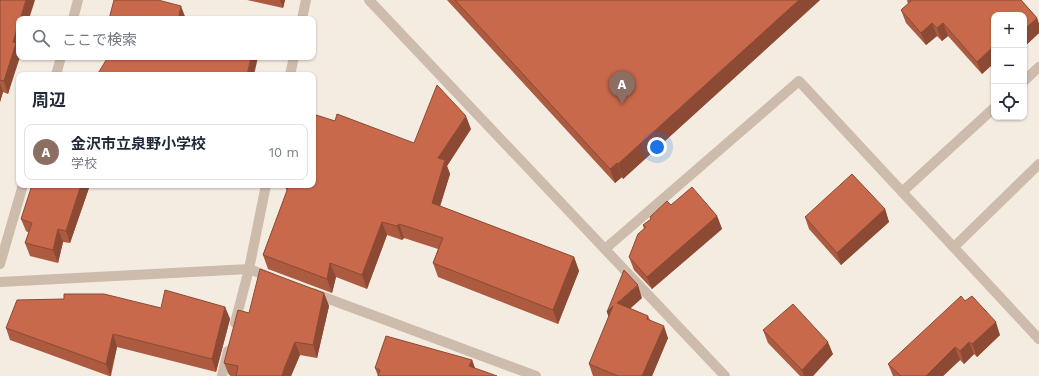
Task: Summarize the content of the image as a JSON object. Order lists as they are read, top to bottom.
{
  "page": {
    "map_buttons": ["+", "−"],
    "search": "ここで検索",
    "pins": "A",
    "heading": "周辺",
    "list": [
      {
        "mark": "A",
        "name": "金沢市立泉野小学校",
        "note": "学校",
        "value": "10 m"
      }
    ]
  }
}
